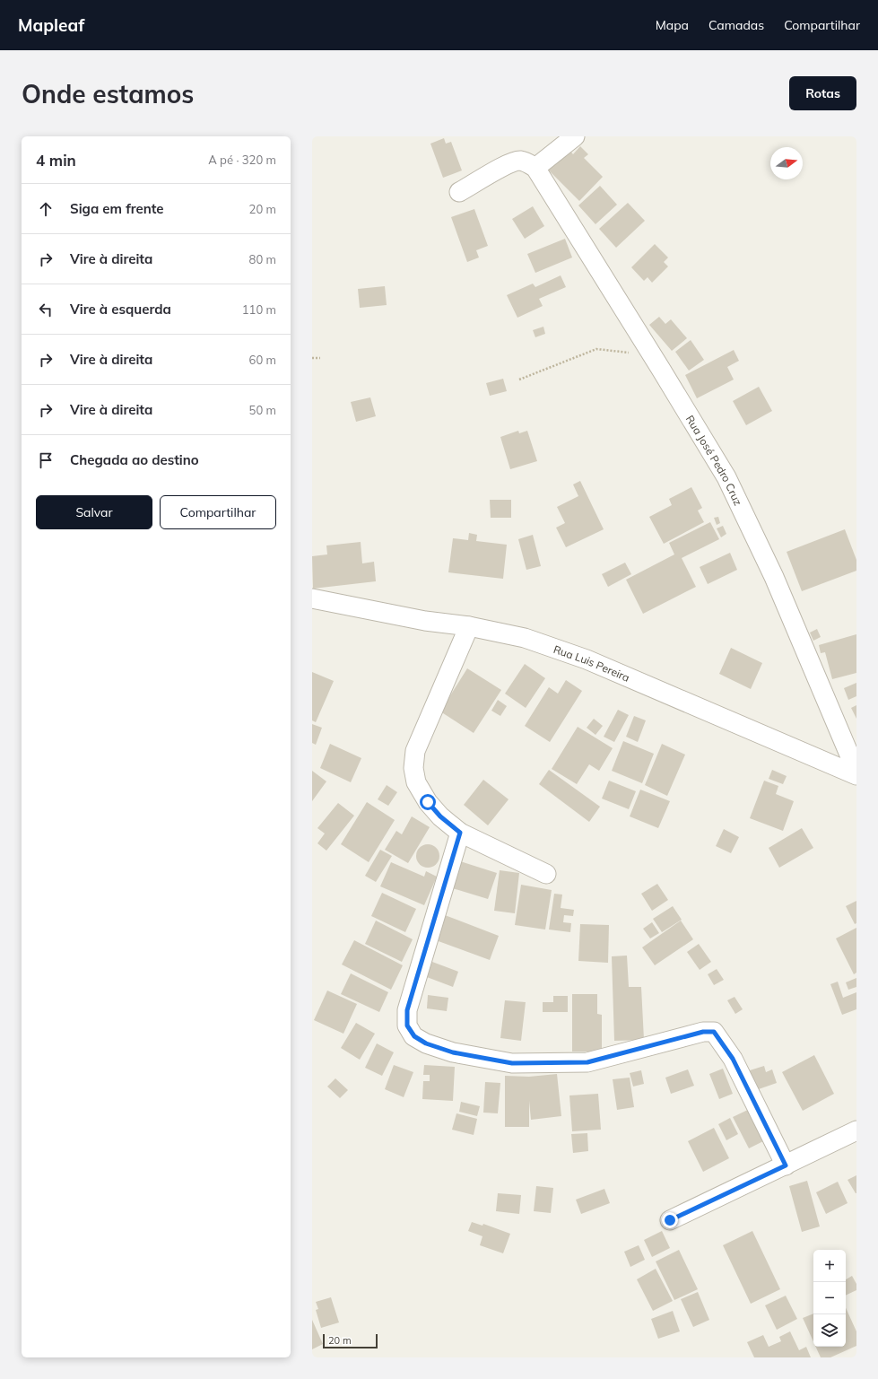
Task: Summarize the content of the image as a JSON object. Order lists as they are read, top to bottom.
{
  "streets": {
    "street": ["Rua José Pedro Cruz", "Rua Luis Pereira"]
  },
  "scale_bar": "20 m",
  "north": "right",
  "page": {
    "header": "Mapleaf",
    "nav": ["Mapa", "Camadas", "Compartilhar"],
    "buttons": [
      "Rotas",
      ["Salvar", "Compartilhar"]
    ],
    "title": "Onde estamos",
    "heading": ["4 min", "A pé · 320 m"],
    "list": [
      ["Siga em frente", "20 m"],
      ["Vire à direita", "80 m"],
      ["Vire à esquerda", "110 m"],
      ["Vire à direita", "60 m"],
      ["Vire à direita", "50 m"],
      "Chegada ao destino"
    ],
    "map_buttons": ["+", "−"],
    "scale": "20 m"
  }
}
